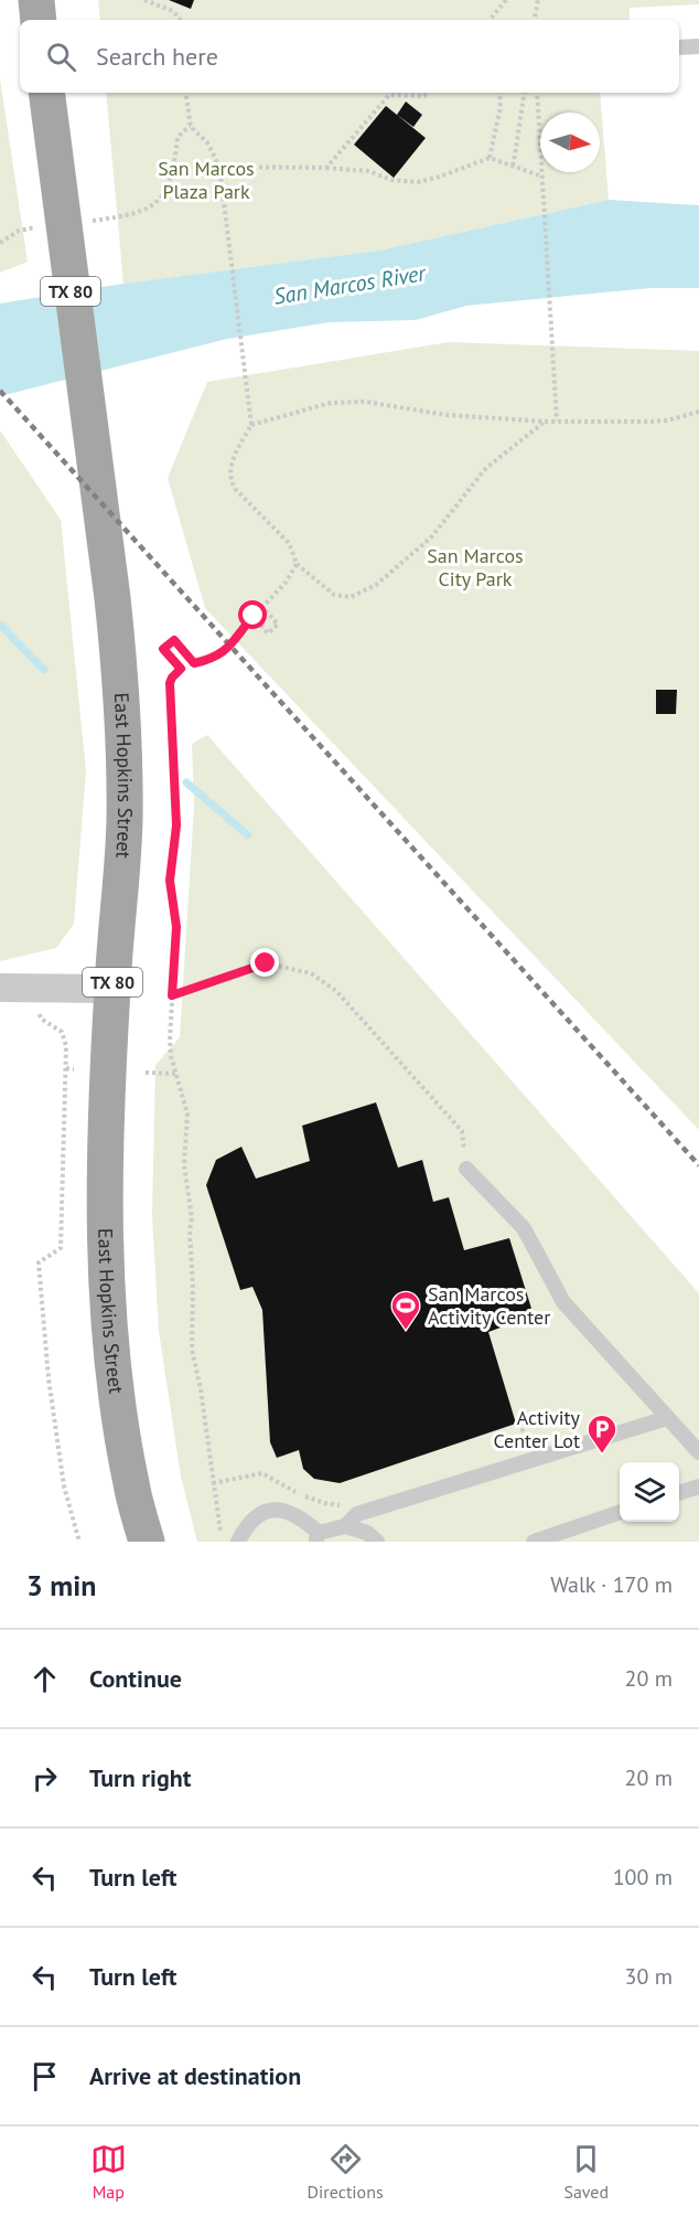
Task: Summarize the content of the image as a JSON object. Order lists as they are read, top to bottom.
{
  "streets": {
    "main road": ["TX 80", "East Hopkins Street"]
  },
  "water": ["San Marcos River"],
  "parks": ["San Marcos Plaza Park", "San Marcos City Park"],
  "places": {
    "sports": ["San Marcos Activity Center"],
    "parking": ["Activity Center Lot"]
  },
  "north": "right",
  "page": {
    "search": "Search here",
    "heading": ["3 min", "Walk · 170 m"],
    "list": [
      ["Continue", "20 m"],
      ["Turn right", "20 m"],
      ["Turn left", "100 m"],
      ["Turn left", "30 m"],
      "Arrive at destination"
    ],
    "nav": ["Map", "Directions", "Saved"]
  }
}
